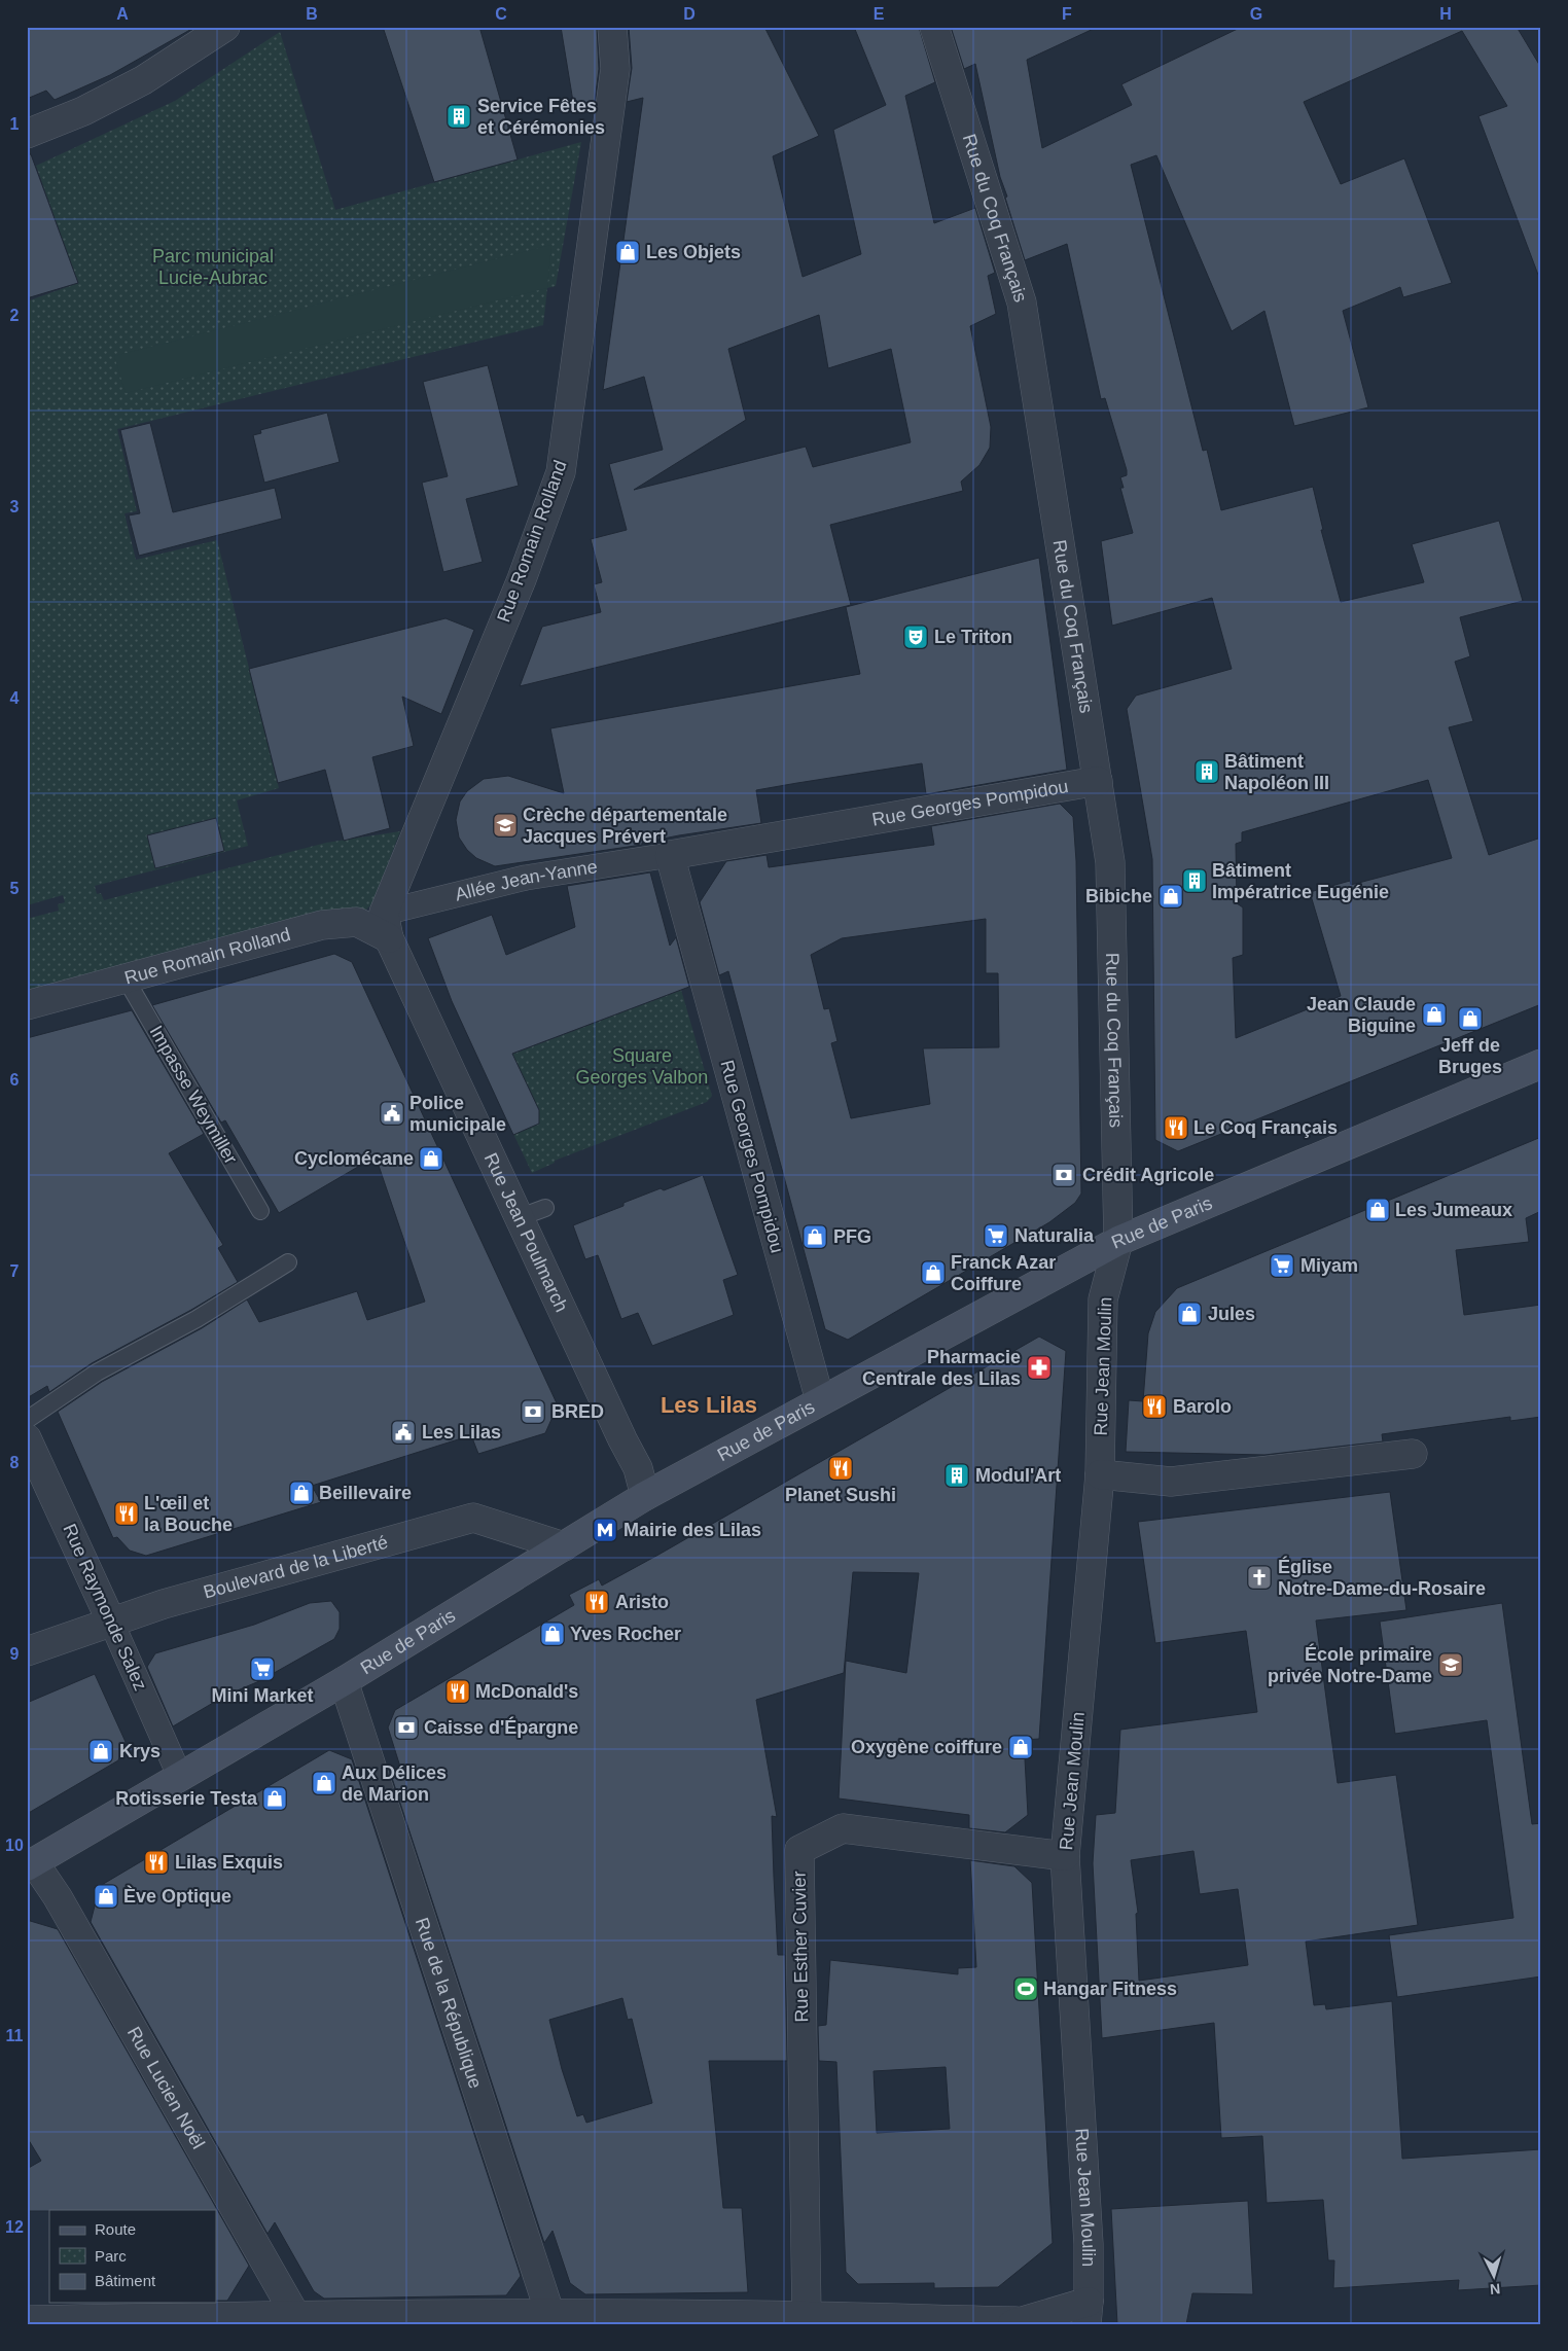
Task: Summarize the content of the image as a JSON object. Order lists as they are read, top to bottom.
{
  "streets": {
    "main road": ["Rue de Paris"],
    "street": [
      "Rue du Coq Français",
      "Rue Romain Rolland",
      "Rue Georges Pompidou",
      "Allée Jean-Yanne",
      "Rue Jean Poulmarch",
      "Rue Jean Moulin",
      "Boulevard de la Liberté",
      "Rue Raymonde Salez",
      "Rue Esther Cuvier",
      "Rue de la République",
      "Rue Lucien Noël"
    ],
    "lane": ["Impasse Weymiller"]
  },
  "crossings": [
    ["Rue du Coq Français", "Rue Georges Pompidou"],
    ["Rue du Coq Français", "Rue de Paris"],
    ["Rue du Coq Français", "Rue Jean Moulin"],
    ["Rue Romain Rolland", "Allée Jean-Yanne"],
    ["Rue Romain Rolland", "Impasse Weymiller"],
    ["Rue Romain Rolland", "Rue Jean Poulmarch"],
    ["Rue Georges Pompidou", "Allée Jean-Yanne"],
    ["Rue Georges Pompidou", "Rue de Paris"],
    ["Allée Jean-Yanne", "Rue Jean Poulmarch"],
    ["Rue de Paris", "Rue Jean Poulmarch"],
    ["Rue de Paris", "Rue Jean Moulin"],
    ["Rue de Paris", "Boulevard de la Liberté"],
    ["Rue de Paris", "Rue Raymonde Salez"],
    ["Rue de Paris", "Rue de la République"],
    ["Rue de Paris", "Rue Lucien Noël"],
    ["Rue Jean Moulin", "Rue Esther Cuvier"],
    ["Boulevard de la Liberté", "Rue Raymonde Salez"]
  ],
  "districts": ["Les Lilas"],
  "parks": ["Parc municipal Lucie-Aubrac", "Square Georges Valbon"],
  "places": {
    "building": [
      "Service Fêtes et Cérémonies",
      "Bâtiment Napoléon III",
      "Bâtiment Impératrice Eugénie",
      "Modul'Art"
    ],
    "shop": [
      "Les Objets",
      "Bibiche",
      "Jean Claude Biguine",
      "Jeff de Bruges",
      "Cyclomécane",
      "Les Jumeaux",
      "PFG",
      "Franck Azar Coiffure",
      "Jules",
      "Beillevaire",
      "Yves Rocher",
      "Oxygène coiffure",
      "Krys",
      "Aux Délices de Marion",
      "Rotisserie Testa",
      "Ève Optique"
    ],
    "theatre": ["Le Triton"],
    "school or university": ["Crèche départementale Jacques Prévert", "École primaire privée Notre-Dame"],
    "public building": ["Police municipale", "Les Lilas"],
    "restaurant": [
      "Le Coq Français",
      "Barolo",
      "Planet Sushi",
      "L'œil et la Bouche",
      "Aristo",
      "McDonald's",
      "Lilas Exquis"
    ],
    "bank": ["Crédit Agricole", "BRED", "Caisse d'Épargne"],
    "supermarket": ["Naturalia", "Miyam", "Mini Market"],
    "pharmacy": ["Pharmacie Centrale des Lilas"],
    "metro station": ["Mairie des Lilas"],
    "church": ["Église Notre-Dame-du-Rosaire"],
    "sports": ["Hangar Fitness"]
  },
  "legend": ["Route", "Parc", "Bâtiment"],
  "north": "bottom",
  "grid": {
    "columns": [
      "A",
      "B",
      "C",
      "D",
      "E",
      "F",
      "G",
      "H"
    ],
    "rows": [
      "1",
      "2",
      "3",
      "4",
      "5",
      "6",
      "7",
      "8",
      "9",
      "10",
      "11",
      "12"
    ]
  }
}
